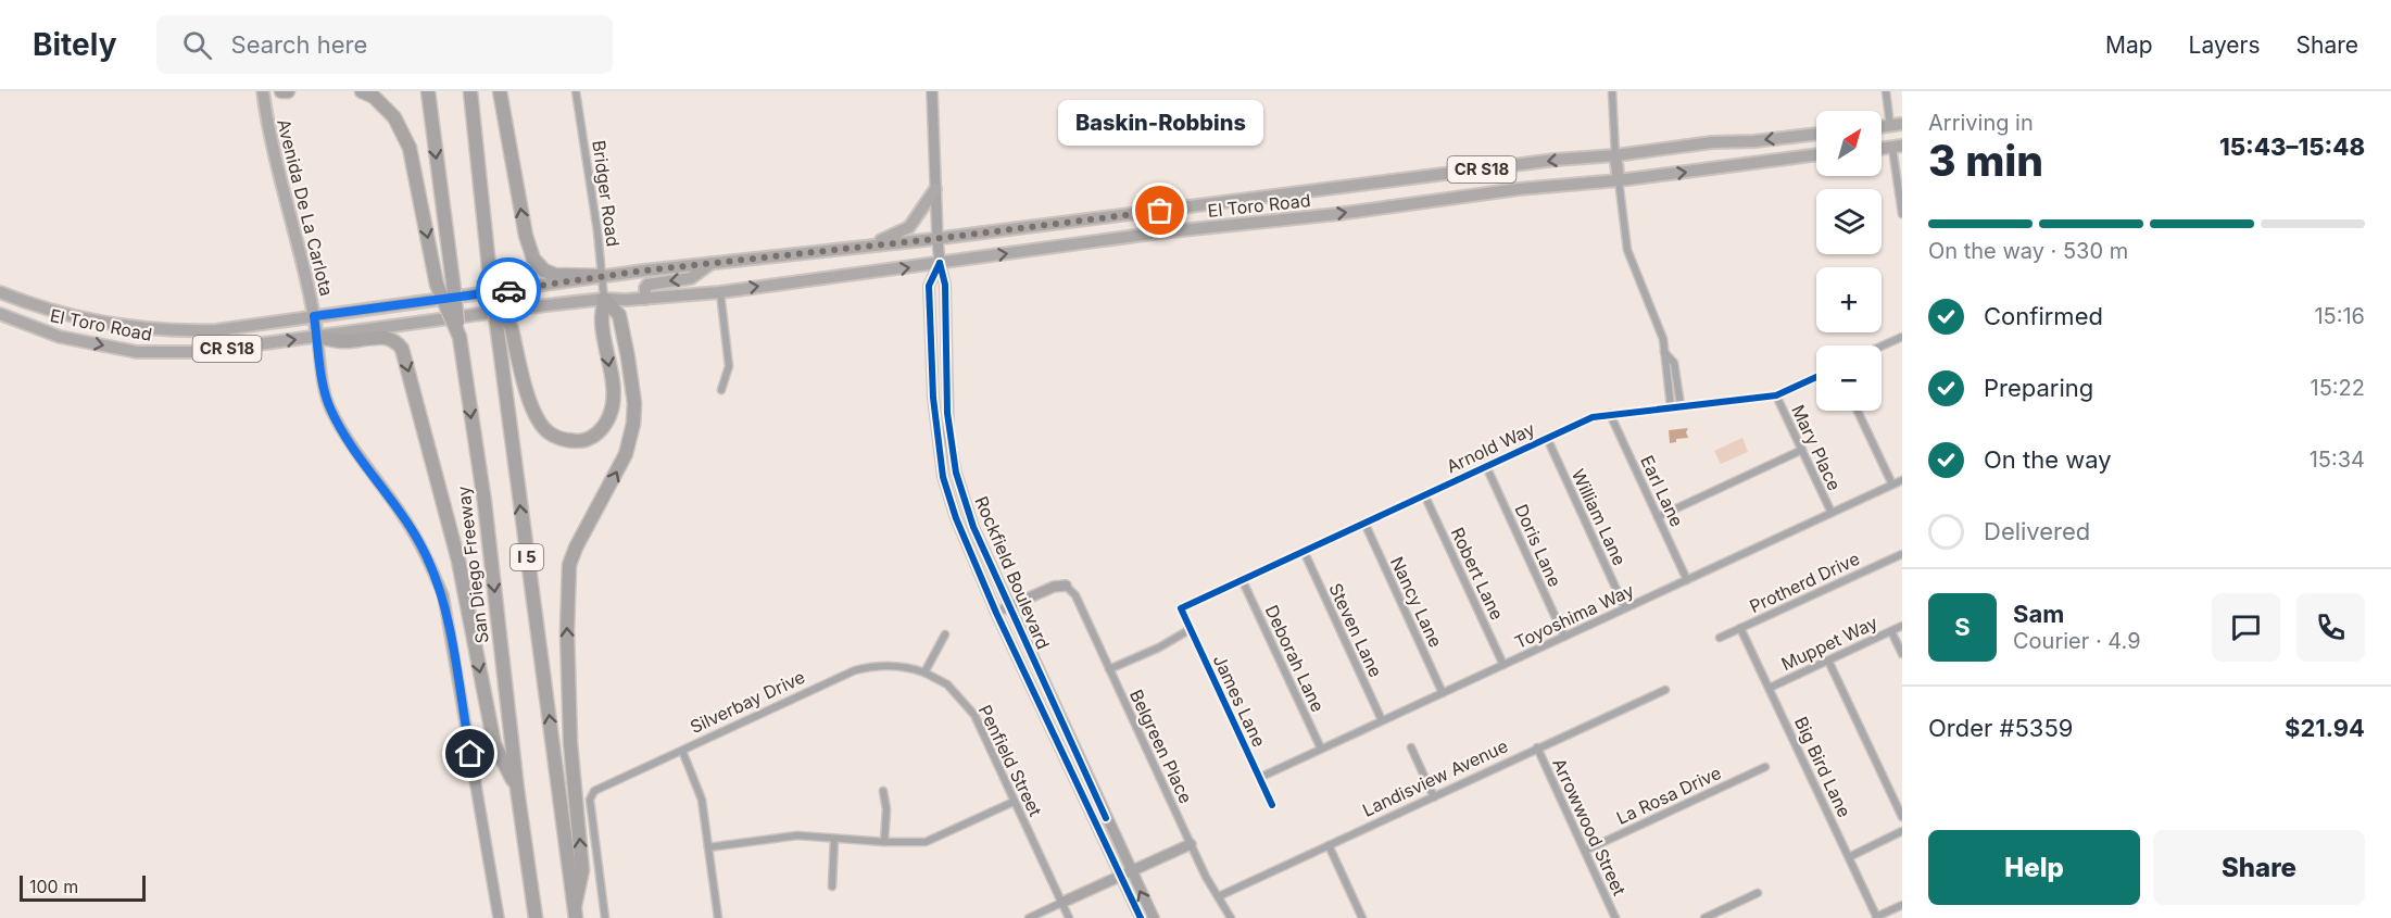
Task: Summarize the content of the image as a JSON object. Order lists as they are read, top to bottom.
{
  "streets": {
    "highway": ["I 5", "San Diego Freeway"],
    "main road": [
      "CR S18",
      "El Toro Road",
      "Avenida De La Carlota",
      "Rockfield Boulevard"
    ],
    "street": [
      "Bridger Road",
      "Arnold Way",
      "Mary Place",
      "Earl Lane",
      "William Lane",
      "Doris Lane",
      "Robert Lane",
      "Protherd Drive",
      "Nancy Lane",
      "Toyoshima Way",
      "Steven Lane",
      "Muppet Way",
      "Deborah Lane",
      "James Lane",
      "Silverbay Drive",
      "Belgreen Place",
      "Penfield Street",
      "Big Bird Lane",
      "Landisview Avenue",
      "La Rosa Drive",
      "Arrowwood Street"
    ]
  },
  "crossings": [
    ["Bridger Road", "El Toro Road"],
    ["El Toro Road", "Avenida De La Carlota"],
    ["El Toro Road", "Rockfield Boulevard"],
    ["Arnold Way", "Mary Place"],
    ["Arnold Way", "Earl Lane"],
    ["Arnold Way", "William Lane"],
    ["Arnold Way", "Doris Lane"],
    ["Arnold Way", "Robert Lane"],
    ["Arnold Way", "Nancy Lane"],
    ["Arnold Way", "Steven Lane"],
    ["Arnold Way", "Deborah Lane"],
    ["Arnold Way", "James Lane"],
    ["Mary Place", "Toyoshima Way"],
    ["Earl Lane", "Toyoshima Way"],
    ["William Lane", "Toyoshima Way"],
    ["Doris Lane", "Toyoshima Way"],
    ["Robert Lane", "Toyoshima Way"],
    ["Protherd Drive", "Big Bird Lane"],
    ["Nancy Lane", "Toyoshima Way"],
    ["Toyoshima Way", "Steven Lane"],
    ["Toyoshima Way", "Deborah Lane"],
    ["Toyoshima Way", "James Lane"],
    ["Muppet Way", "Big Bird Lane"],
    ["Silverbay Drive", "Penfield Street"],
    ["Belgreen Place", "Landisview Avenue"],
    ["Landisview Avenue", "Arrowwood Street"],
    ["La Rosa Drive", "Arrowwood Street"]
  ],
  "places": ["Baskin-Robbins"],
  "scale_bar": "100 m",
  "north": "top right",
  "page": {
    "header": "Bitely",
    "search": "Search here",
    "nav": ["Map", "Layers", "Share"],
    "heading": ["3 min", "Arriving in", "15:43–15:48"],
    "panel": [
      "Sam",
      "Courier · 4.9",
      "Order #5359",
      "$21.94"
    ],
    "bubble": "Baskin-Robbins",
    "map_buttons": ["+", "−"],
    "bar": "On the way · 530 m",
    "list": [
      ["Confirmed", "15:16"],
      ["Preparing", "15:22"],
      ["On the way", "15:34"],
      "Delivered"
    ],
    "round": "S",
    "buttons": ["Help", "Share"],
    "scale": "100 m"
  }
}
